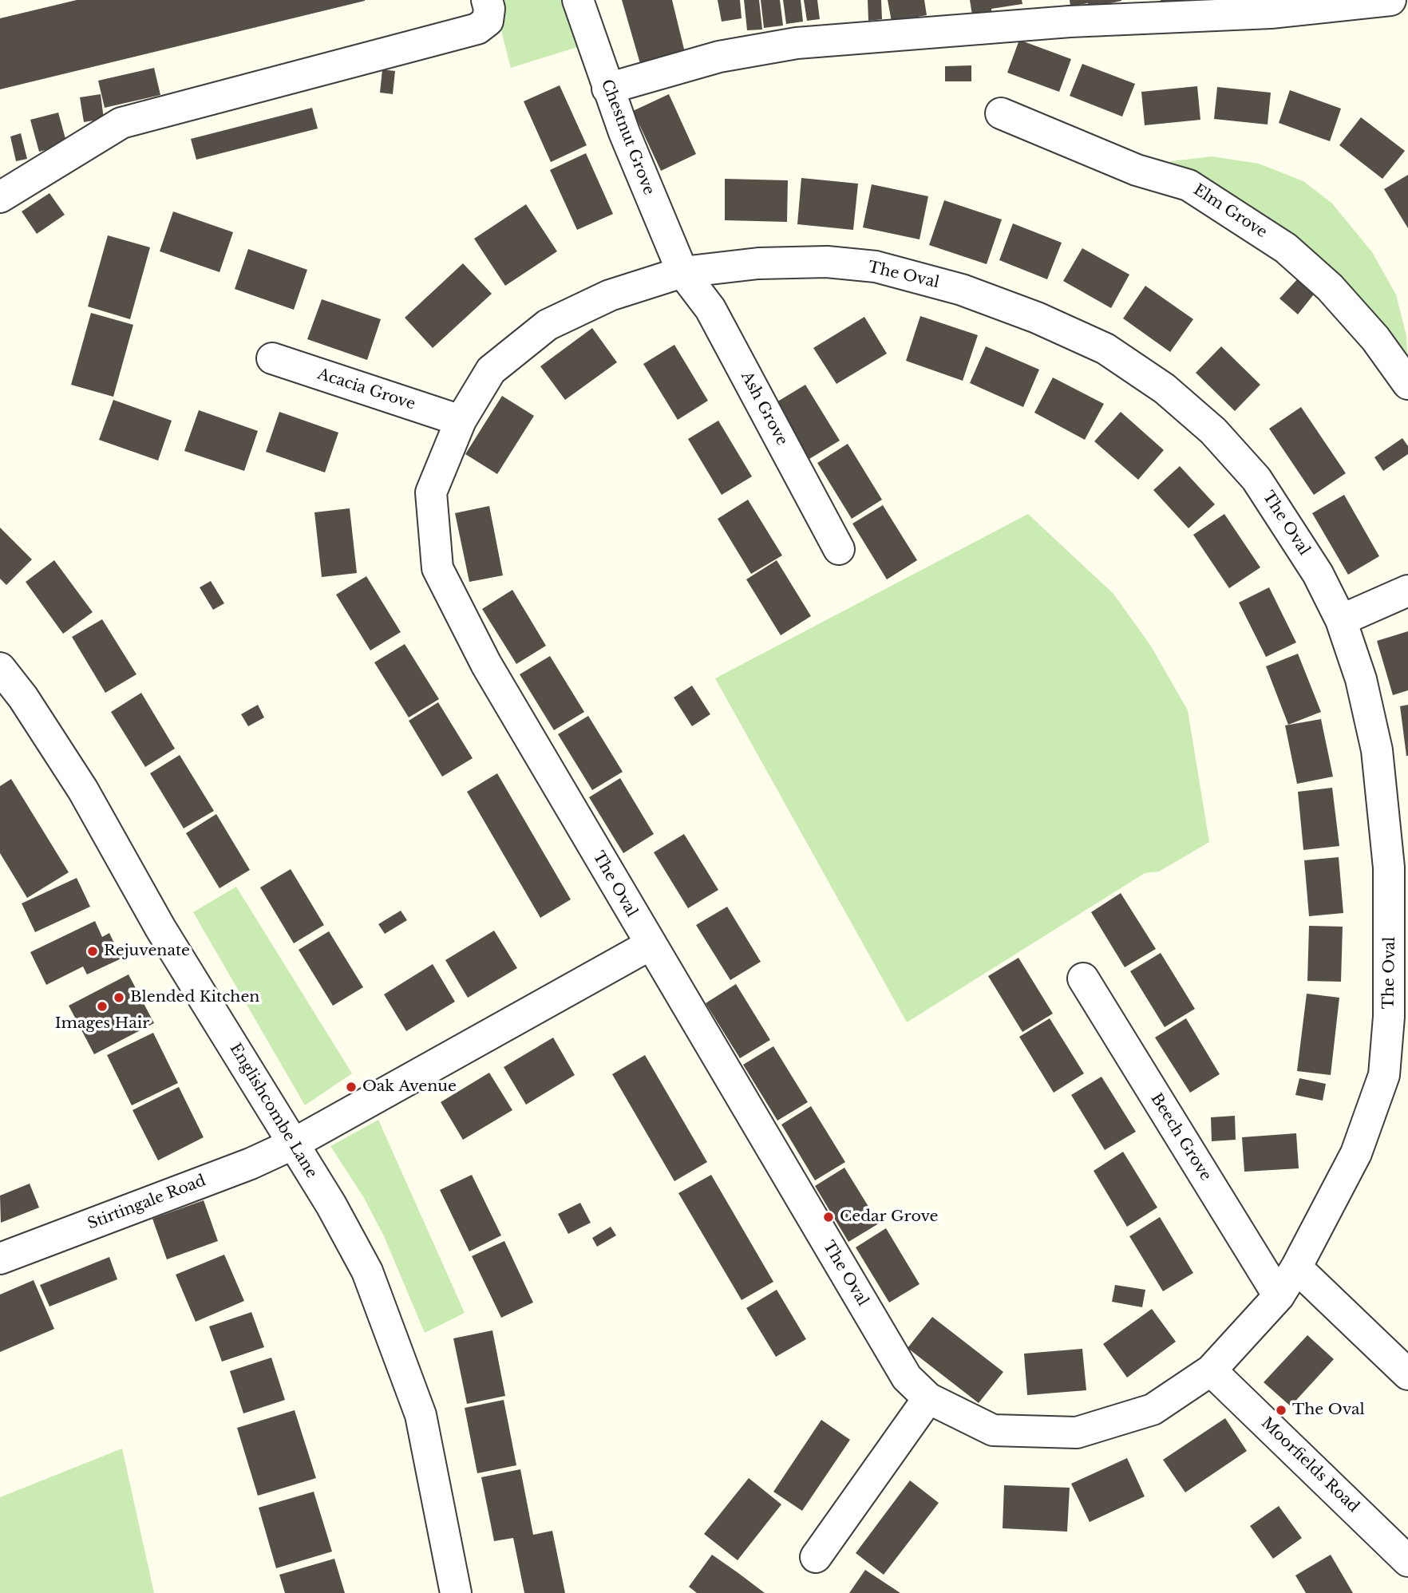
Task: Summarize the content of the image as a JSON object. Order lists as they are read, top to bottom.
{
  "streets": {
    "street": [
      "Chestnut Grove",
      "Elm Grove",
      "The Oval",
      "Acacia Grove",
      "Ash Grove",
      "Englishcombe Lane",
      "Beech Grove",
      "Stirtingale Road",
      "Moorfields Road"
    ]
  },
  "crossings": [
    ["Chestnut Grove", "The Oval"],
    ["Chestnut Grove", "Ash Grove"],
    ["The Oval", "Acacia Grove"],
    ["The Oval", "Ash Grove"],
    ["The Oval", "Beech Grove"],
    ["The Oval", "Moorfields Road"],
    ["Englishcombe Lane", "Stirtingale Road"]
  ],
  "places": [
    "Rejuvenate",
    "Blended Kitchen",
    "Images Hair",
    "Oak Avenue",
    "Cedar Grove",
    "The Oval"
  ]
}
